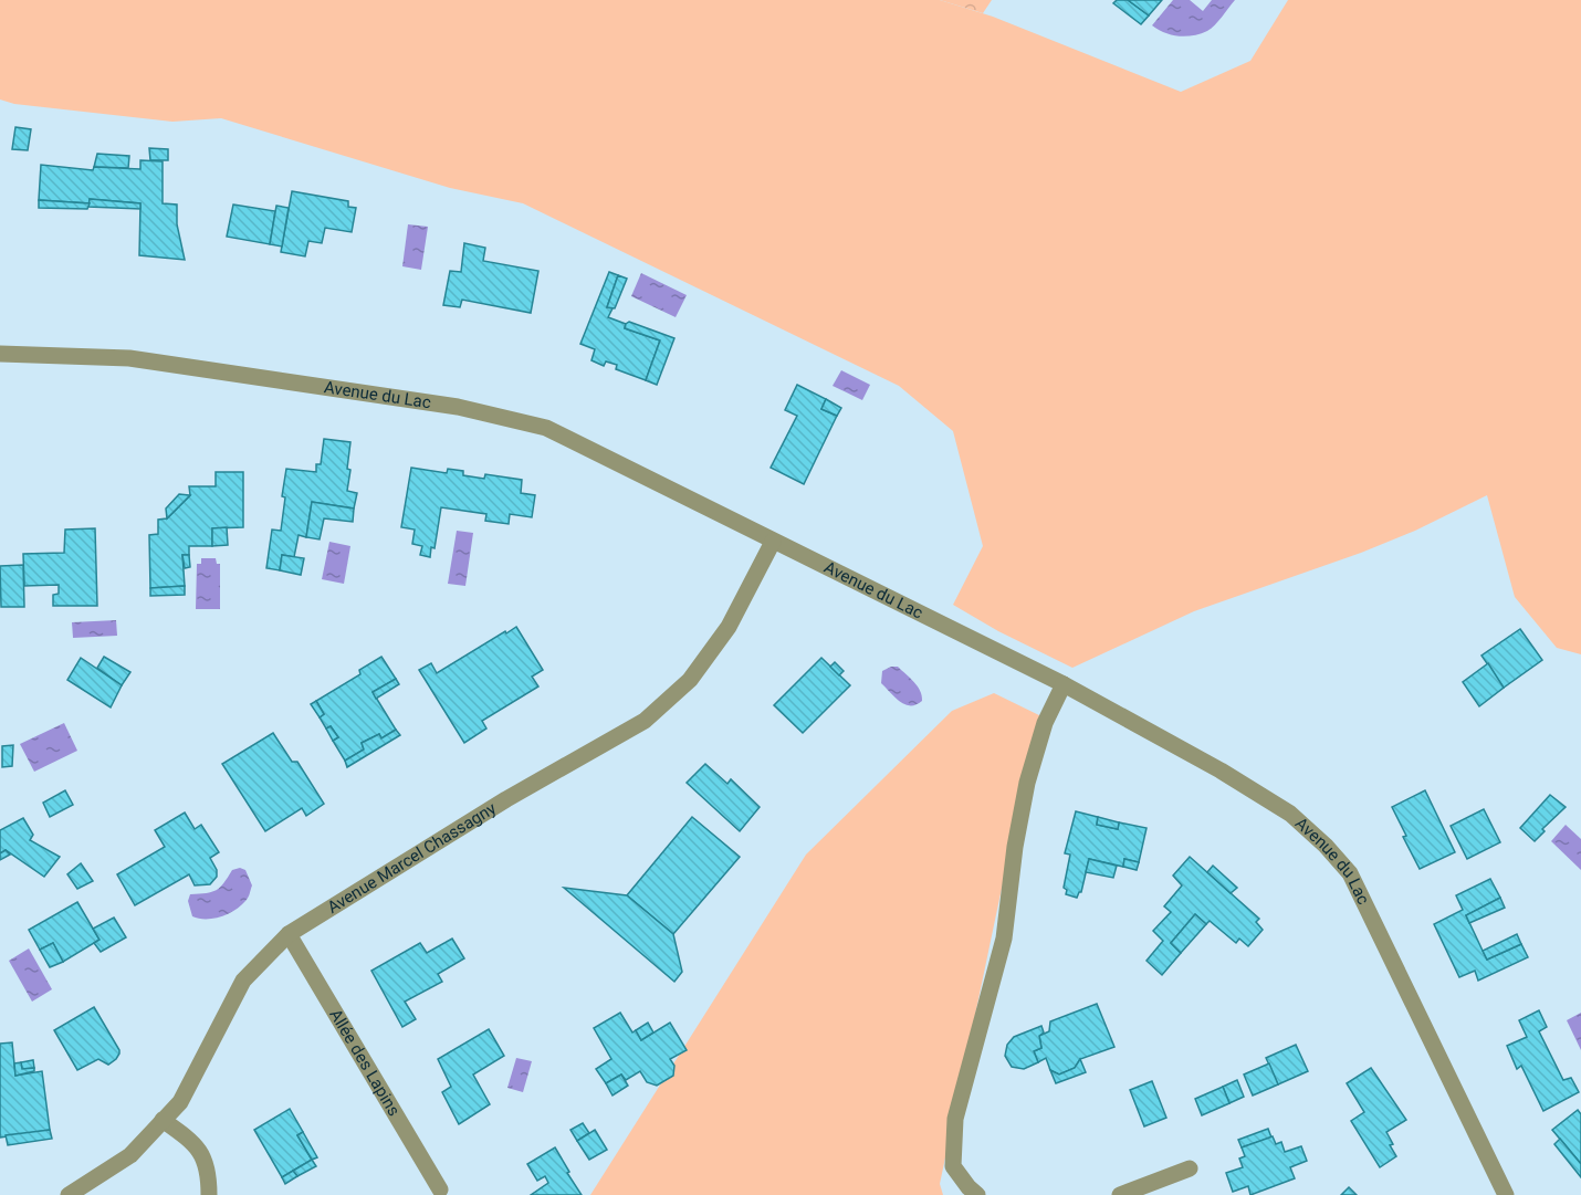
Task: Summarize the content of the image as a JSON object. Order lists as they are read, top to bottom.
{
  "streets": {
    "street": ["Avenue du Lac", "Avenue Marcel Chassagny", "Allée des Lapins"]
  },
  "crossings": [
    ["Avenue du Lac", "Avenue Marcel Chassagny"],
    ["Avenue Marcel Chassagny", "Allée des Lapins"]
  ]
}
